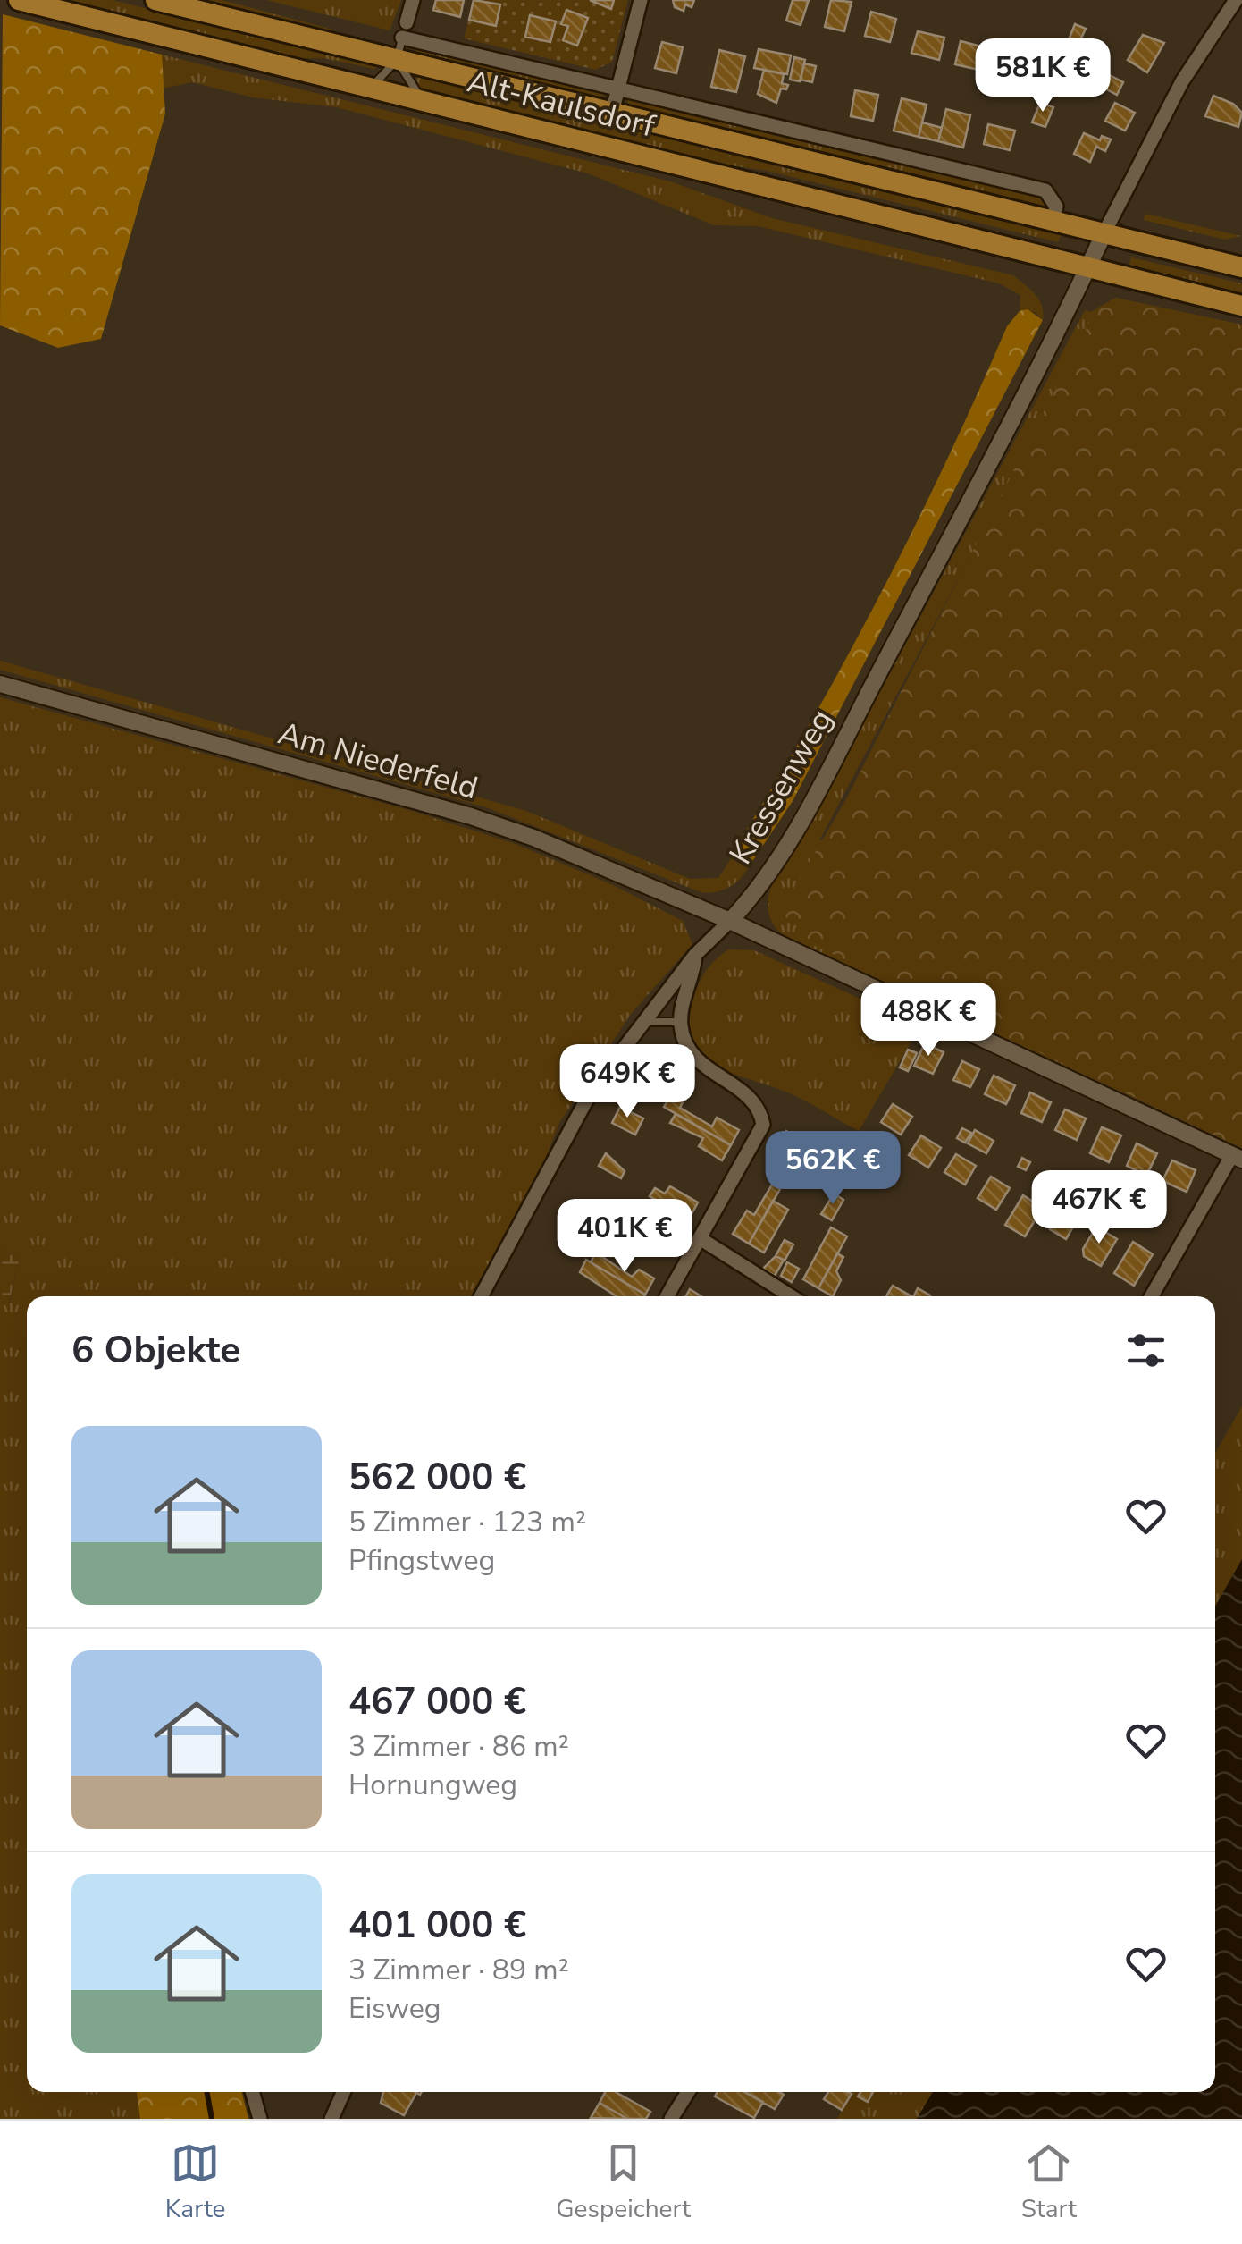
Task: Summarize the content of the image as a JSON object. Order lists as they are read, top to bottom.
{
  "streets": {
    "main road": ["Alt-Kaulsdorf"],
    "street": ["Am Niederfeld", "Kressenweg"]
  },
  "crossings": [
    ["Alt-Kaulsdorf", "Kressenweg"],
    ["Am Niederfeld", "Kressenweg"]
  ],
  "page": {
    "price": [
      "581K €",
      "488K €",
      "649K €",
      "562K €",
      "467K €",
      "401K €"
    ],
    "heading": "6 Objekte",
    "list": [
      {
        "name": "562 000 €",
        "note": "5 Zimmer · 123 m² · Pfingstweg"
      },
      {
        "name": "467 000 €",
        "note": "3 Zimmer · 86 m² · Hornungweg"
      },
      {
        "name": "401 000 €",
        "note": "3 Zimmer · 89 m² · Eisweg"
      }
    ],
    "tabs": ["Karte", "Gespeichert", "Start"]
  }
}
